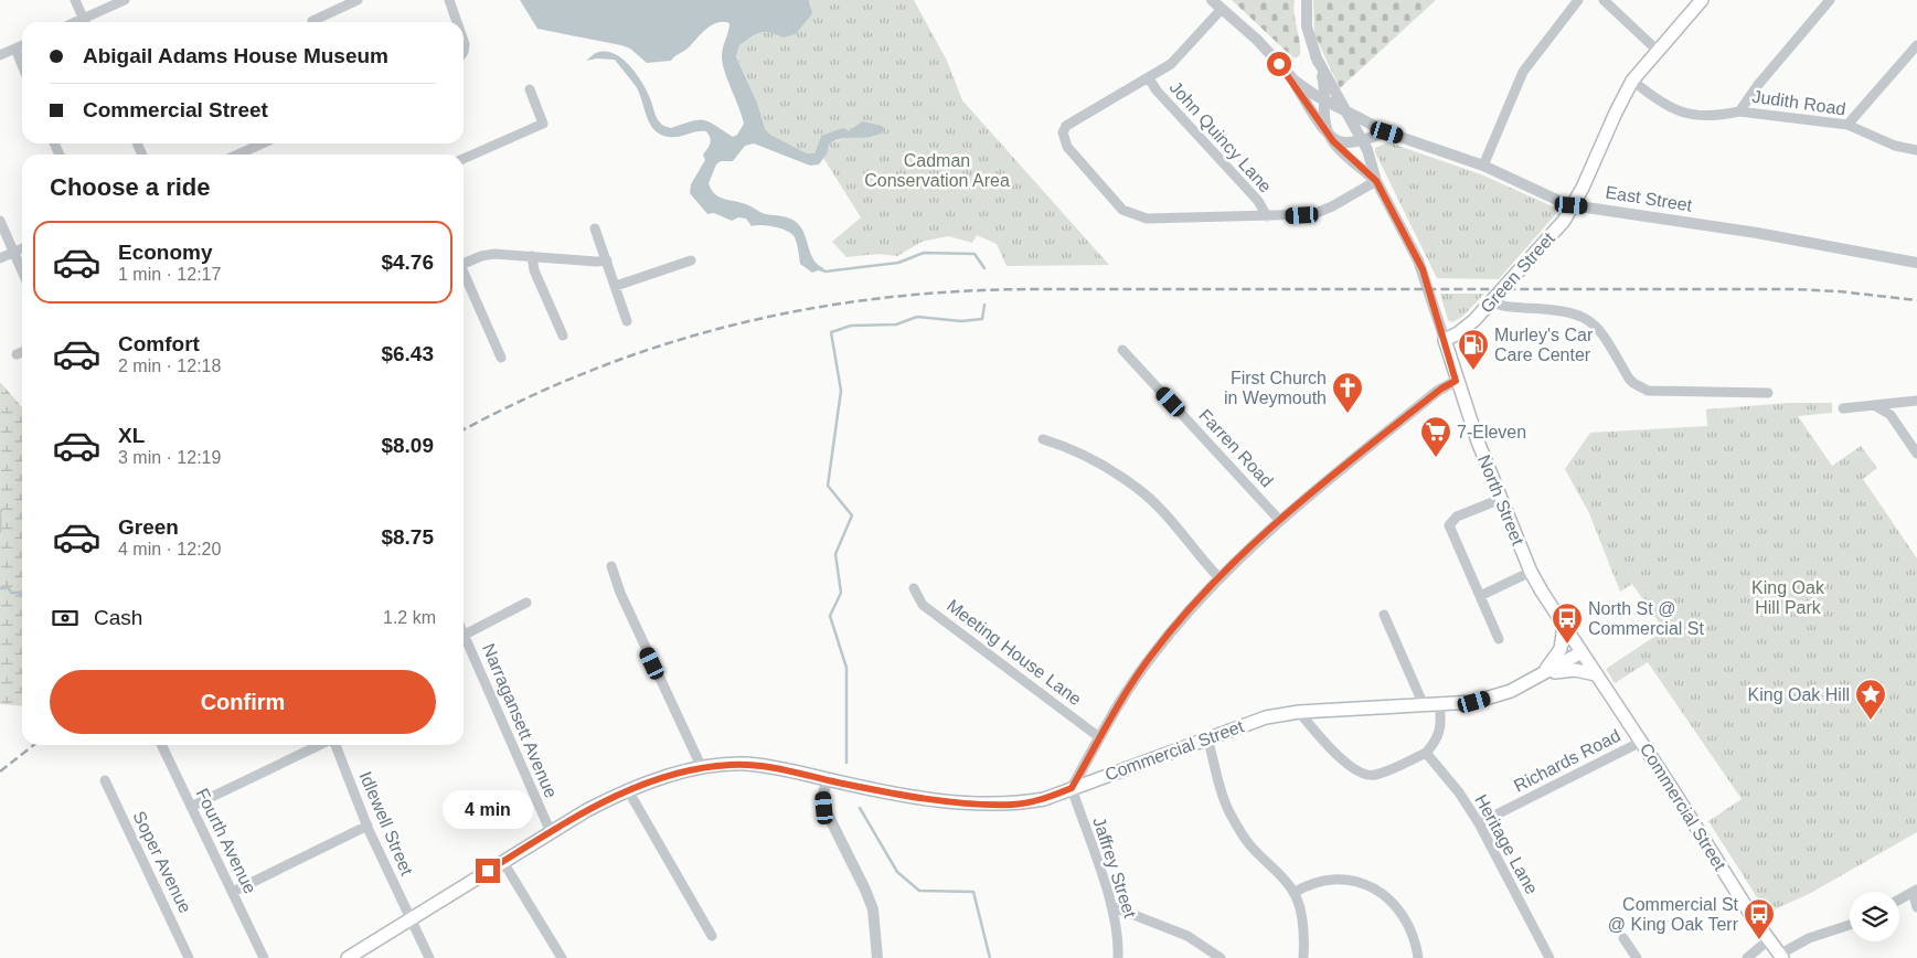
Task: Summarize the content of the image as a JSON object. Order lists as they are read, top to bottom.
{
  "streets": {
    "main road": ["Green Street", "North Street", "Commercial Street"],
    "street": [
      "Judith Road",
      "John Quincy Lane",
      "East Street",
      "Farren Road",
      "Meeting House Lane",
      "Narragansett Avenue",
      "Richards Road",
      "Idlewell Street",
      "Fourth Avenue",
      "Heritage Lane",
      "Soper Avenue",
      "Jaffrey Street"
    ]
  },
  "crossings": [
    ["Judith Road", "Green Street"],
    ["East Street", "Green Street"],
    ["East Street", "North Street"],
    ["Green Street", "North Street"],
    ["North Street", "Commercial Street"],
    ["Narragansett Avenue", "Commercial Street"],
    ["Commercial Street", "Richards Road"],
    ["Commercial Street", "Idlewell Street"],
    ["Commercial Street", "Jaffrey Street"],
    ["Richards Road", "Heritage Lane"]
  ],
  "parks": ["Cadman Conservation Area", "King Oak Hill Park"],
  "places": {
    "fuel station": ["Murley's Car Care Center"],
    "church": ["First Church in Weymouth"],
    "supermarket": ["7-Eleven"],
    "bus stop": ["North St @ Commercial St", "Commercial St @ King Oak Terr"],
    "place": ["King Oak Hill"]
  },
  "page": {
    "banner": ["Abigail Adams House Museum", "Commercial Street"],
    "heading": "Choose a ride",
    "list": [
      {
        "name": "Economy",
        "note": "1 min · 12:17",
        "value": "$4.76"
      },
      {
        "name": "Comfort",
        "note": "2 min · 12:18",
        "value": "$6.43"
      },
      {
        "name": "XL",
        "note": "3 min · 12:19",
        "value": "$8.09"
      },
      {
        "name": "Green",
        "note": "4 min · 12:20",
        "value": "$8.75"
      }
    ],
    "pay": ["Cash", "1.2 km"],
    "buttons": "Confirm",
    "bubble": "4 min"
  }
}
